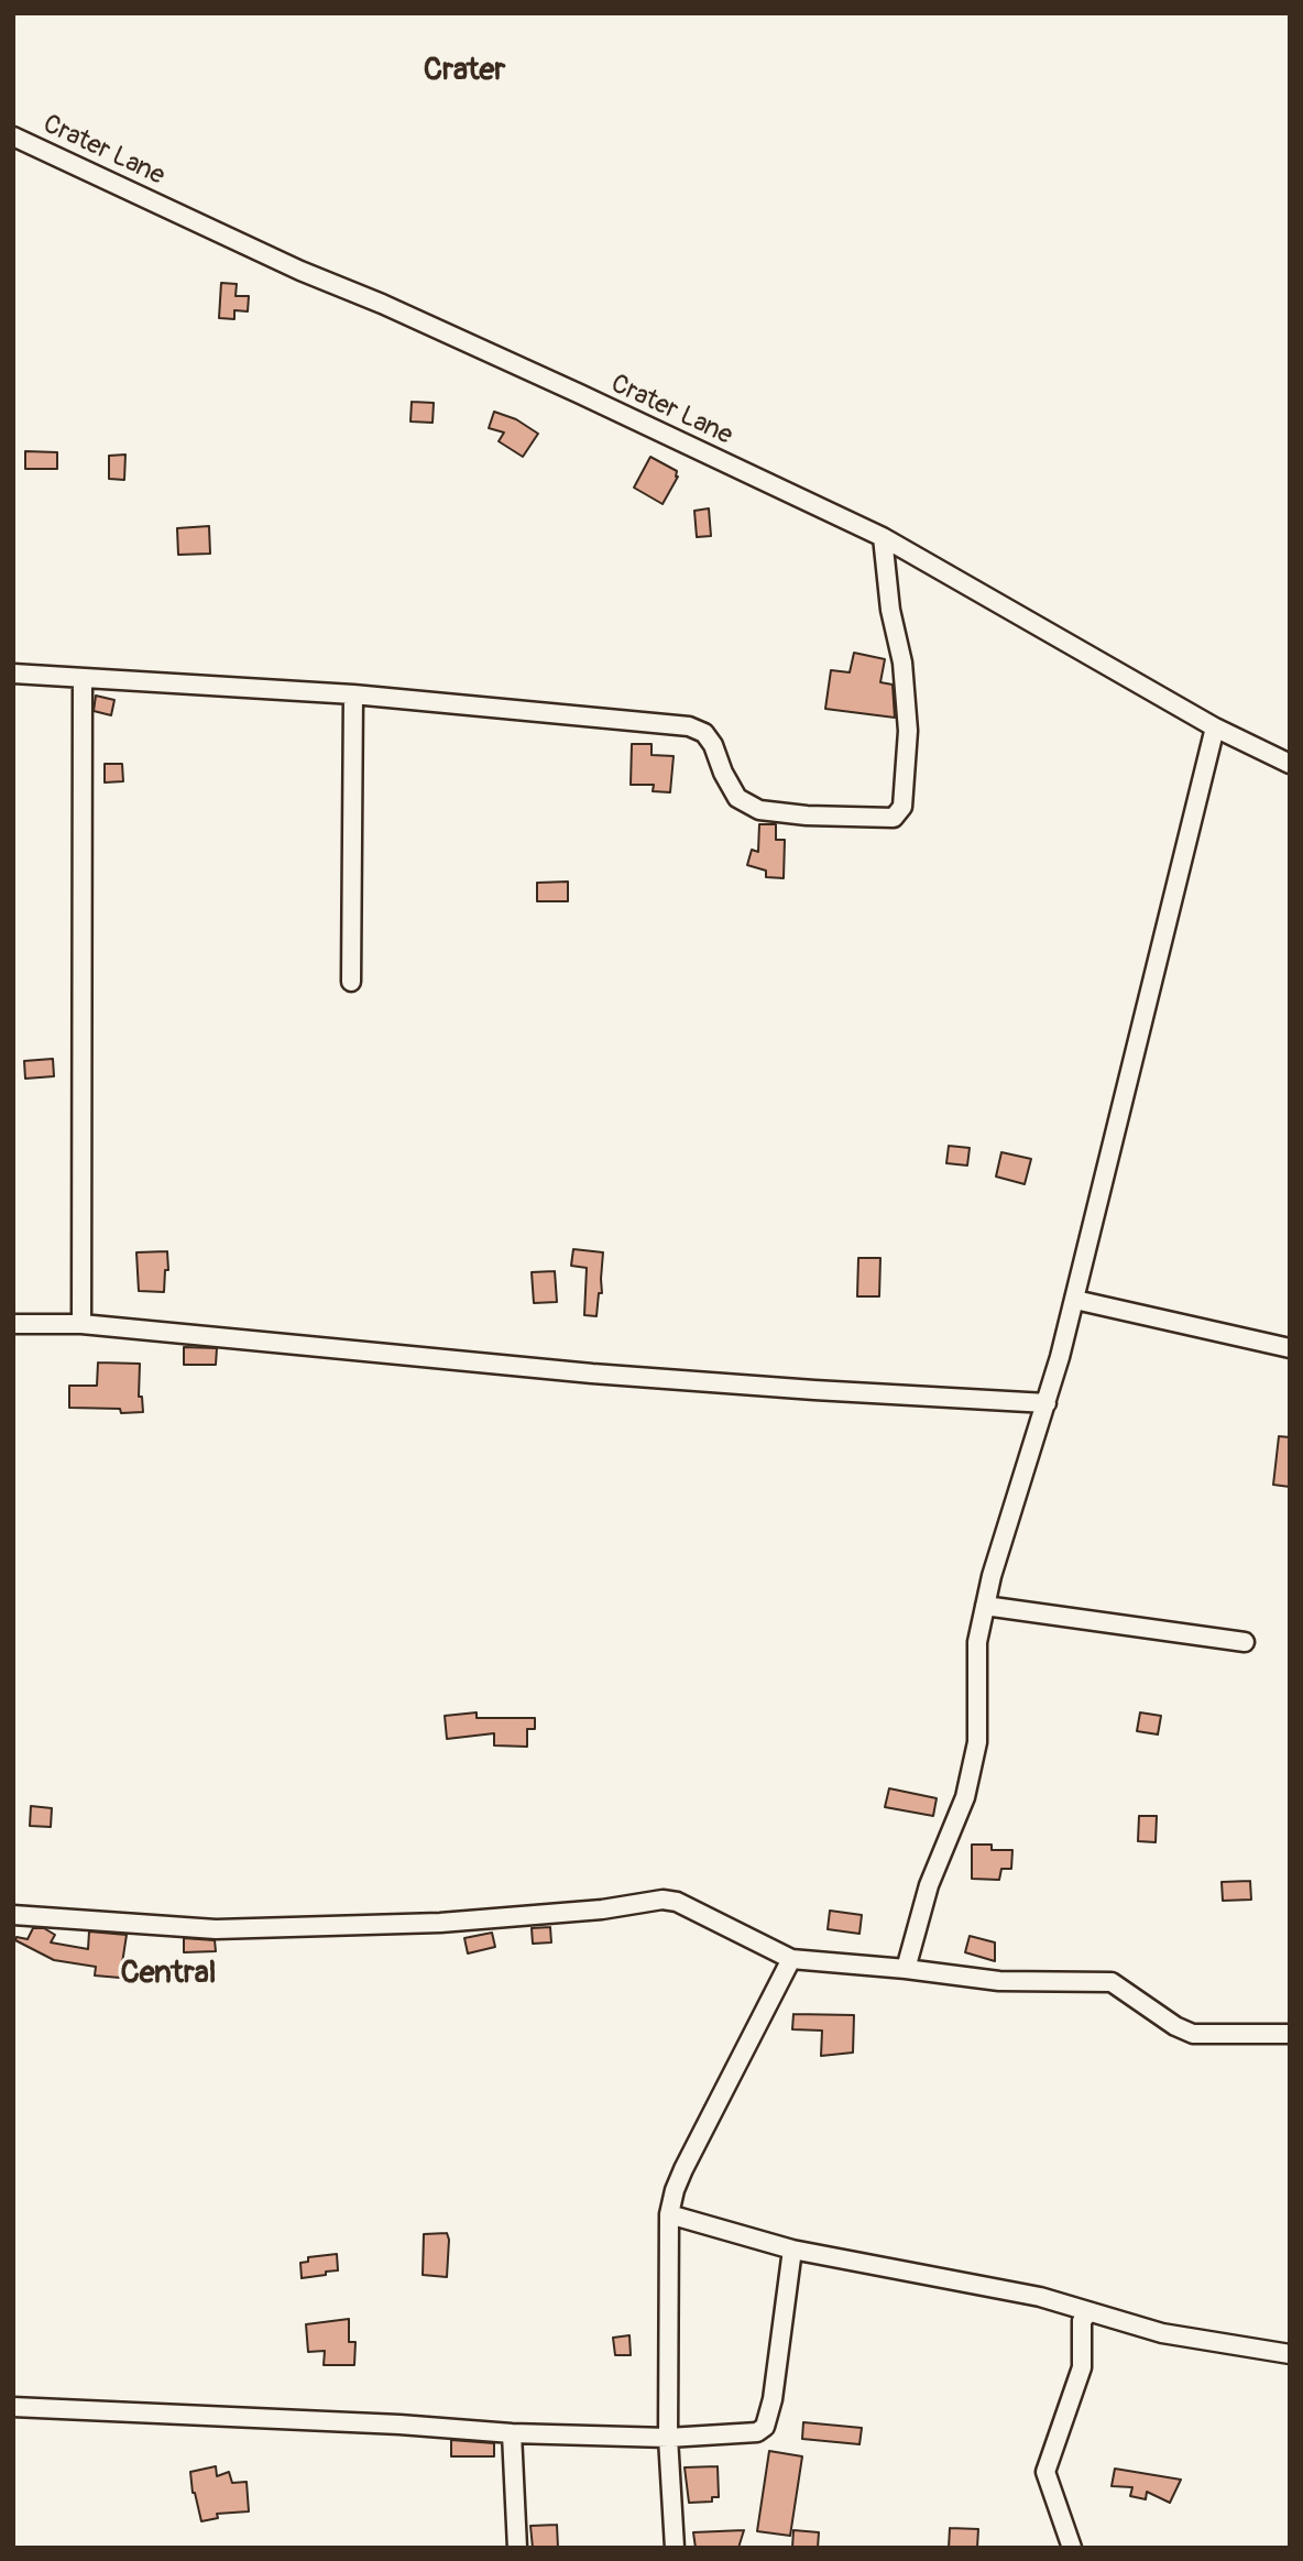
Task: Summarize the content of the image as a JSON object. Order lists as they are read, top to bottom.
{
  "streets": {
    "street": ["Crater Lane"]
  },
  "districts": ["Crater", "Central"]
}
